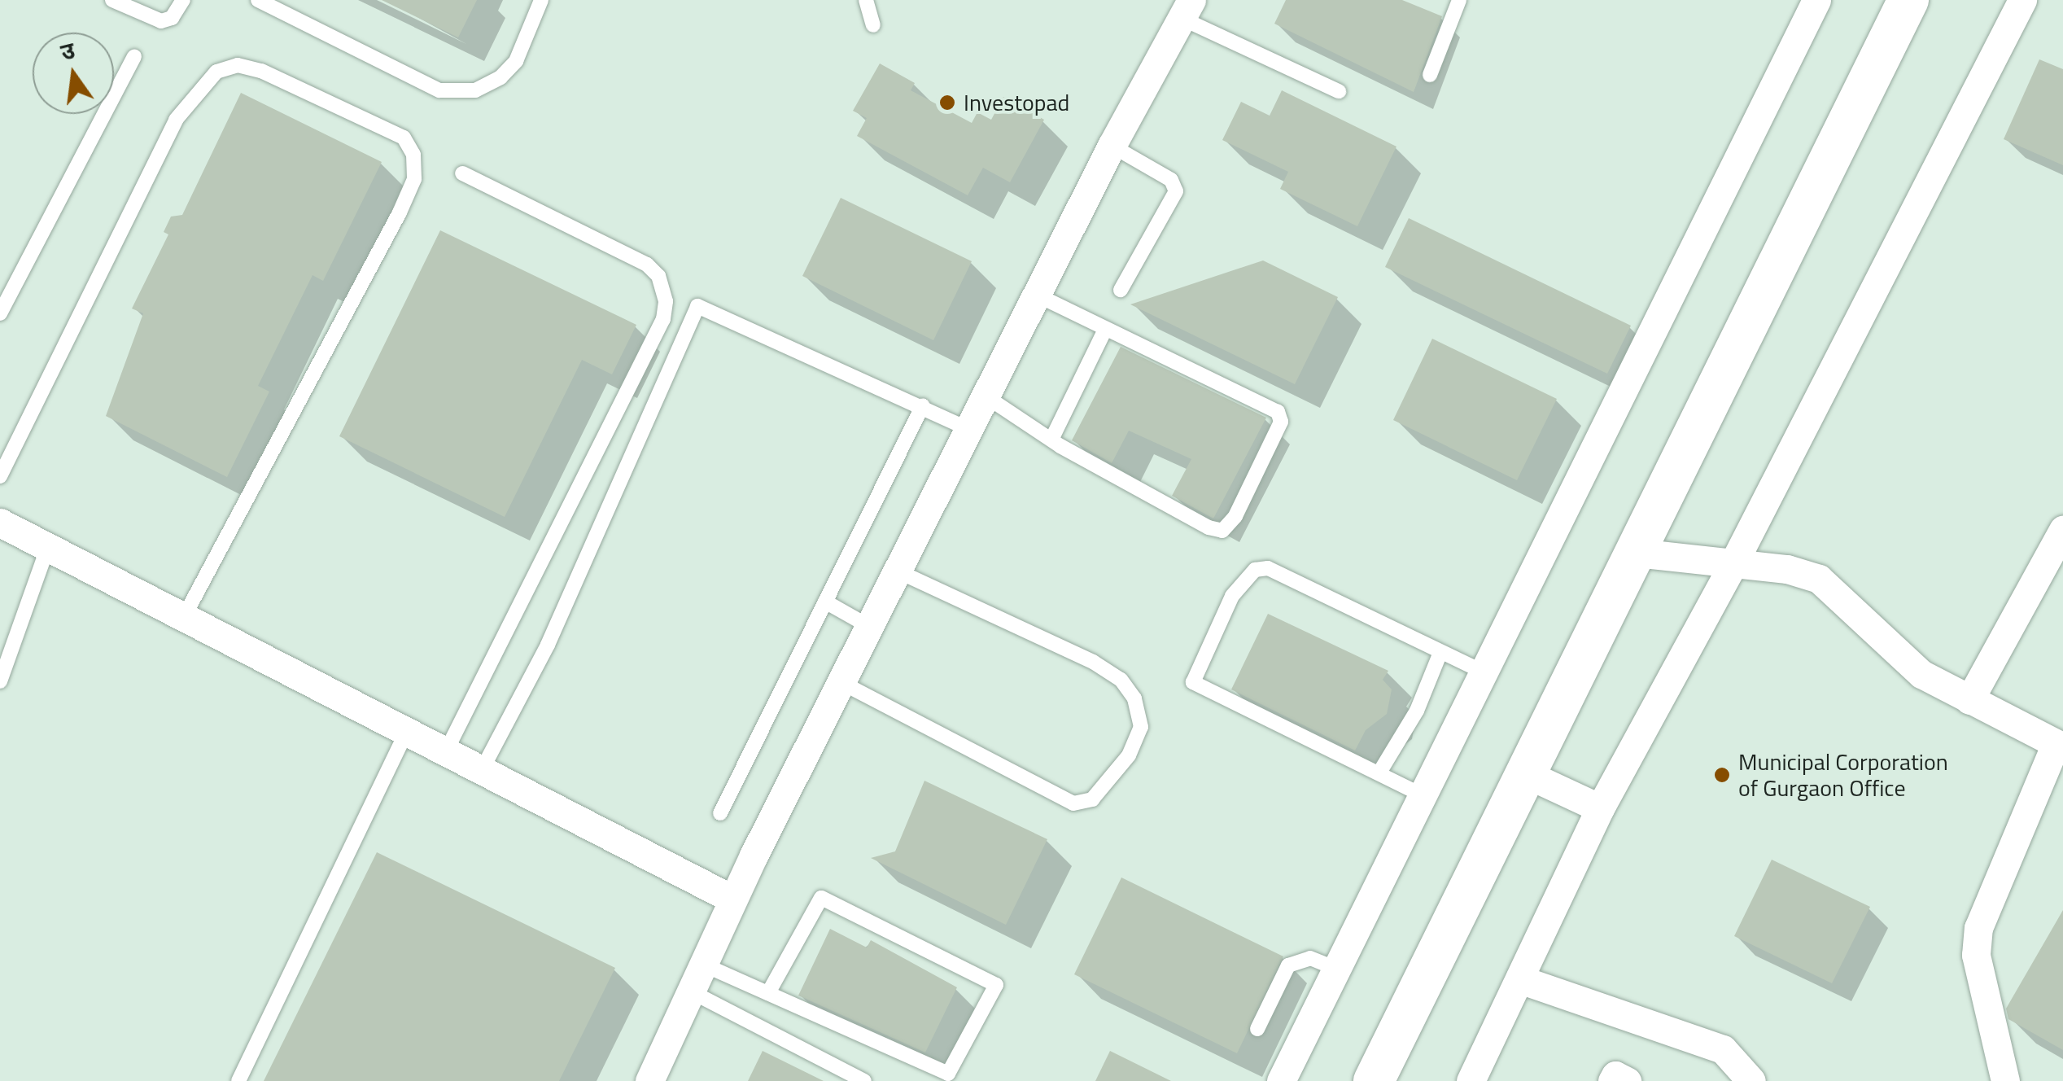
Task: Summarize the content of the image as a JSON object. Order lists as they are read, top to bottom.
{
  "places": ["Investopad", "Municipal Corporation of Gurgaon Office"],
  "north": "top"
}
